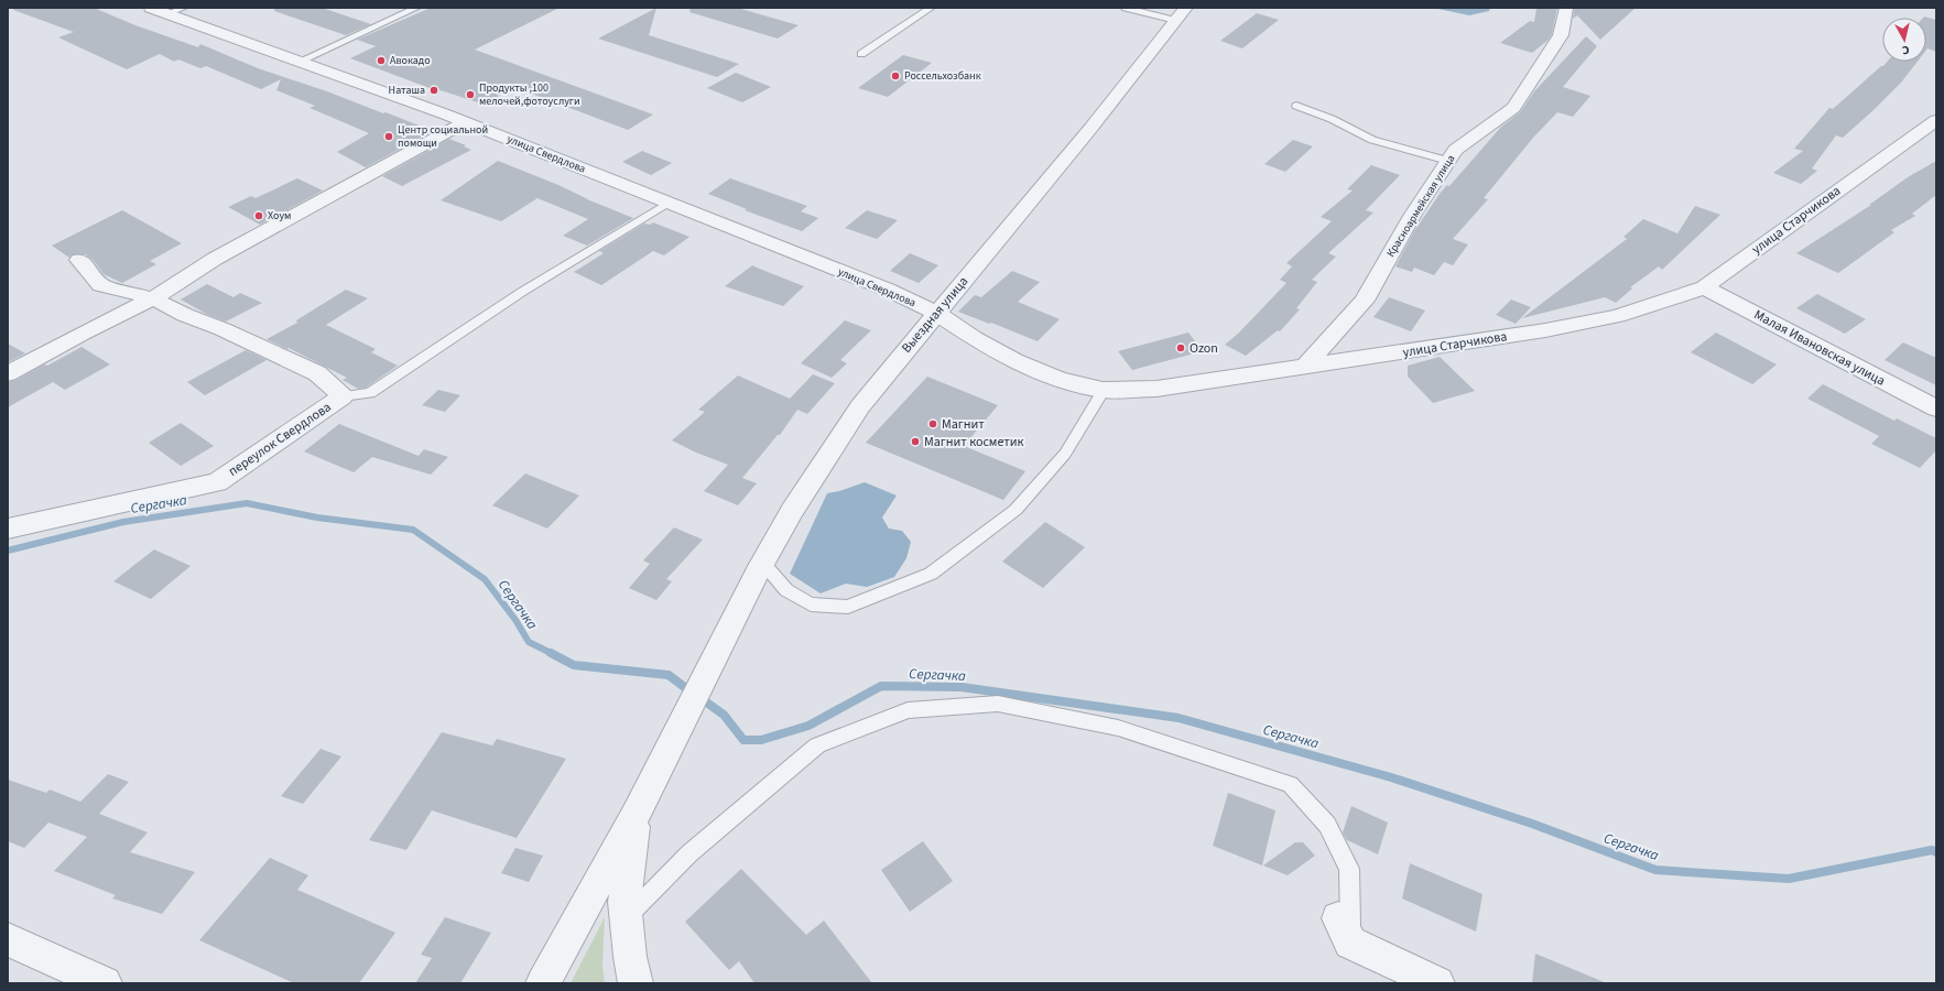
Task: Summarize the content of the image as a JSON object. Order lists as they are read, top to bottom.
{
  "streets": {
    "street": [
      "улица Свердлова",
      "Красноармейская улица",
      "улица Старчикова",
      "Выездная улица",
      "Малая Ивановская улица",
      "переулок Свердлова"
    ]
  },
  "crossings": [
    ["улица Свердлова", "улица Старчикова"],
    ["улица Свердлова", "Выездная улица"],
    ["Красноармейская улица", "улица Старчикова"],
    ["улица Старчикова", "Выездная улица"],
    ["улица Старчикова", "Малая Ивановская улица"]
  ],
  "water": ["Сергачка"],
  "places": [
    "Авокадо",
    "Россельхозбанк",
    "Наташа",
    "Продукты ,100 мелочей,фотоуслуги",
    "Центр социальной помощи",
    "Хоум",
    "Ozon",
    "Магнит",
    "Магнит косметик"
  ],
  "north": "bottom"
}
